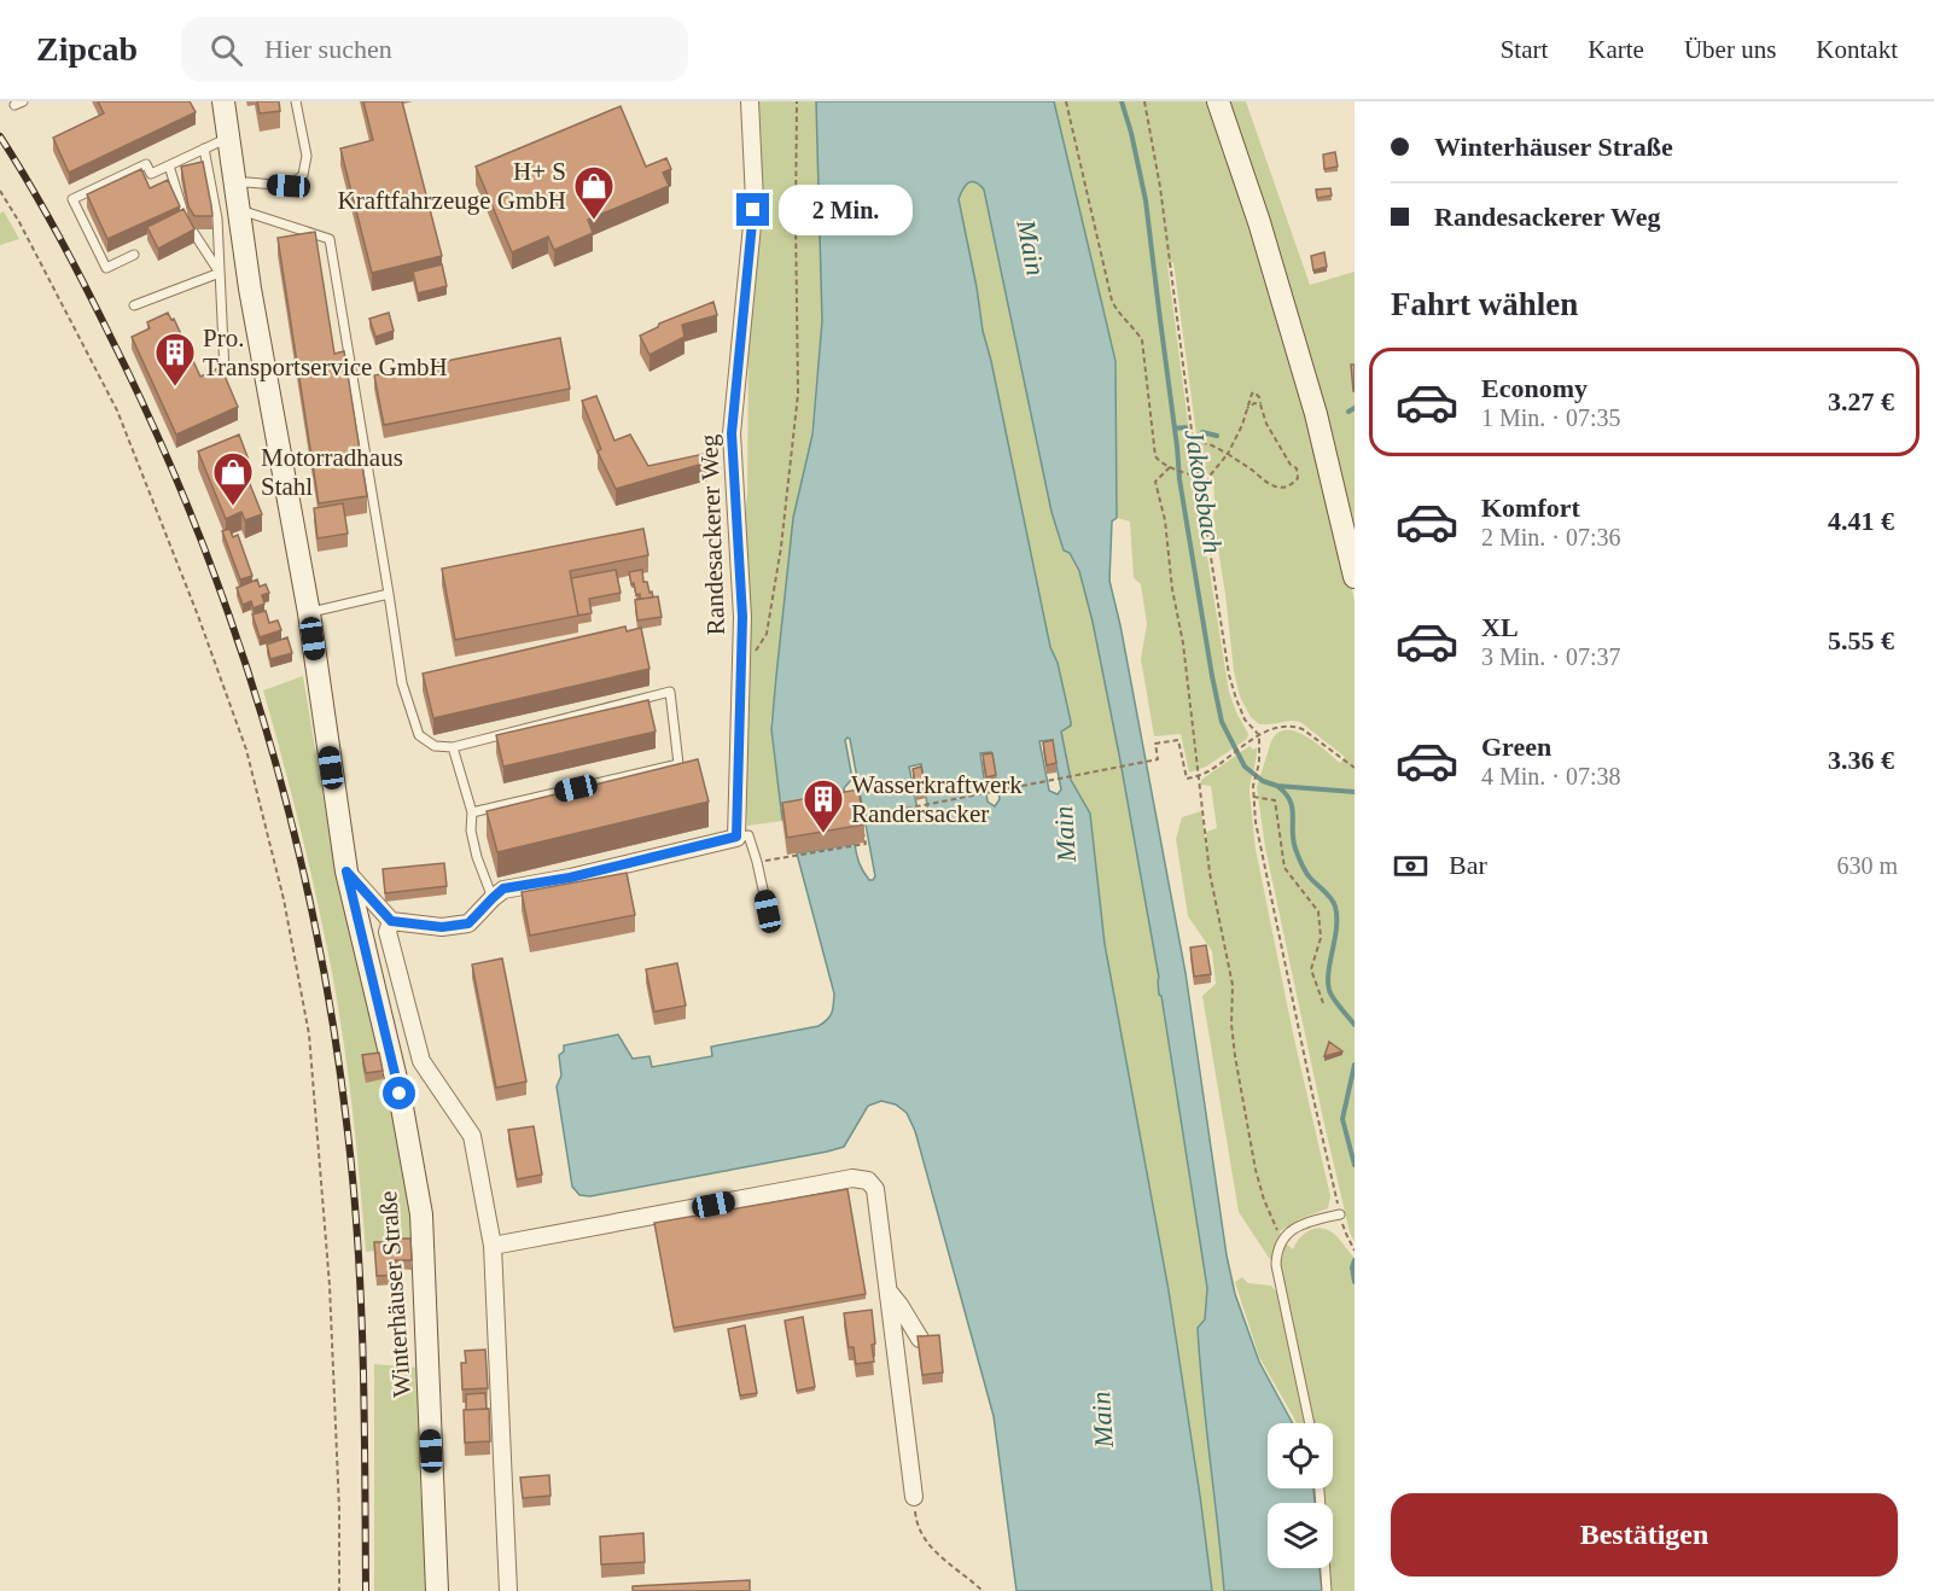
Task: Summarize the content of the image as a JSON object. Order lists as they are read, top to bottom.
{
  "streets": {
    "main road": ["Winterhäuser Straße"],
    "street": ["Randesackerer Weg"]
  },
  "water": ["Main", "Jakobsbach"],
  "places": {
    "shop": ["H+ S Kraftfahrzeuge GmbH", "Motorradhaus Stahl"],
    "building": ["Pro. Transportservice GmbH", "Wasserkraftwerk Randersacker"]
  },
  "page": {
    "header": "Zipcab",
    "search": "Hier suchen",
    "nav": [
      "Start",
      "Karte",
      "Über uns",
      "Kontakt"
    ],
    "banner": ["Winterhäuser Straße", "Randesackerer Weg"],
    "bubble": "2 Min.",
    "heading": "Fahrt wählen",
    "list": [
      {
        "name": "Economy",
        "note": "1 Min. · 07:35",
        "value": "3.27 €"
      },
      {
        "name": "Komfort",
        "note": "2 Min. · 07:36",
        "value": "4.41 €"
      },
      {
        "name": "XL",
        "note": "3 Min. · 07:37",
        "value": "5.55 €"
      },
      {
        "name": "Green",
        "note": "4 Min. · 07:38",
        "value": "3.36 €"
      }
    ],
    "pay": ["Bar", "630 m"],
    "buttons": "Bestätigen"
  }
}
